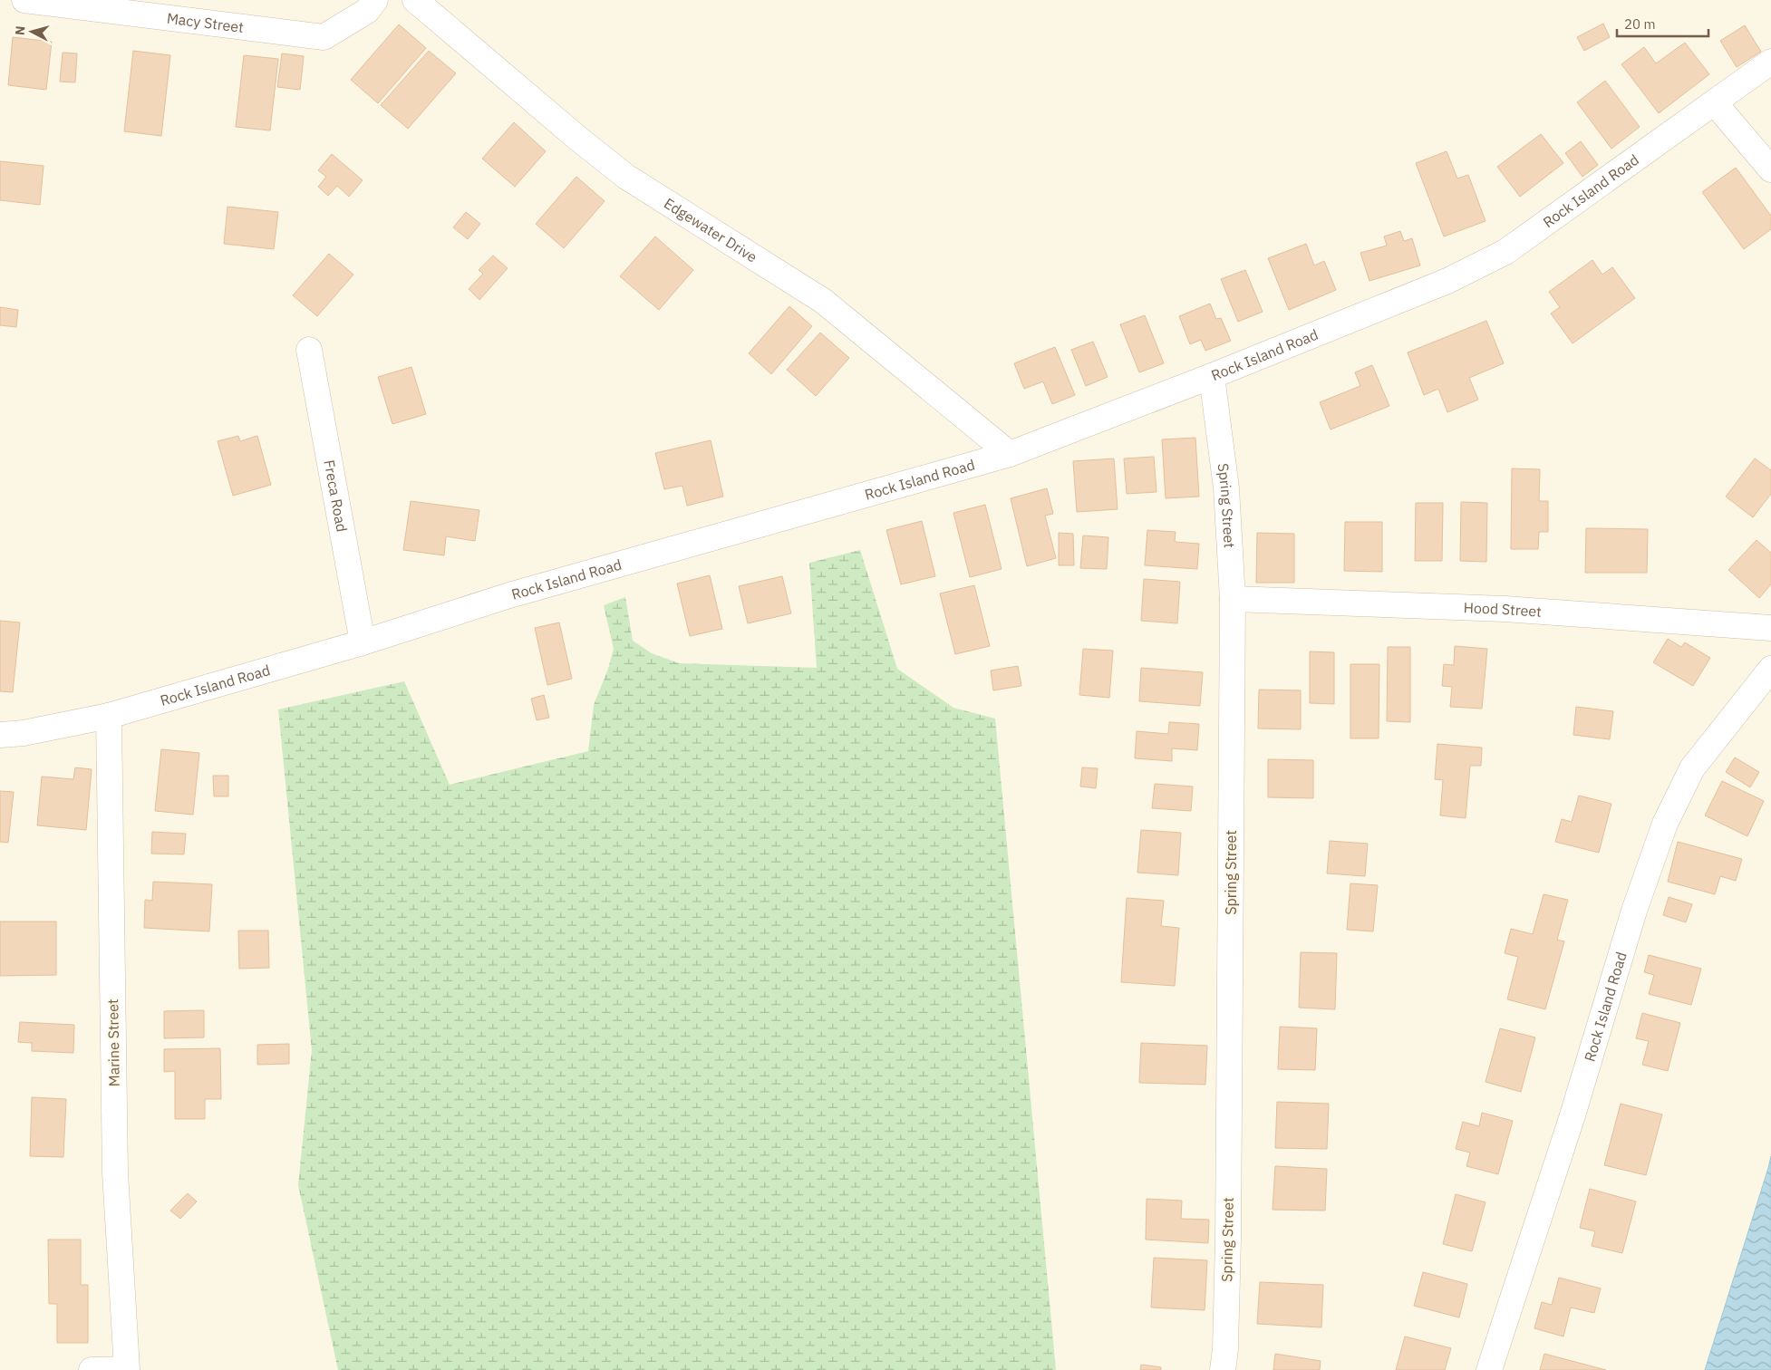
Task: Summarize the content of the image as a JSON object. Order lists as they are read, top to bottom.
{
  "streets": {
    "street": [
      "Macy Street",
      "Rock Island Road",
      "Edgewater Drive",
      "Freca Road",
      "Spring Street",
      "Hood Street",
      "Marine Street"
    ]
  },
  "crossings": [
    ["Rock Island Road", "Edgewater Drive"],
    ["Rock Island Road", "Freca Road"],
    ["Rock Island Road", "Spring Street"],
    ["Rock Island Road", "Marine Street"],
    ["Spring Street", "Hood Street"]
  ],
  "scale_bar": "20 m",
  "north": "left"
}
